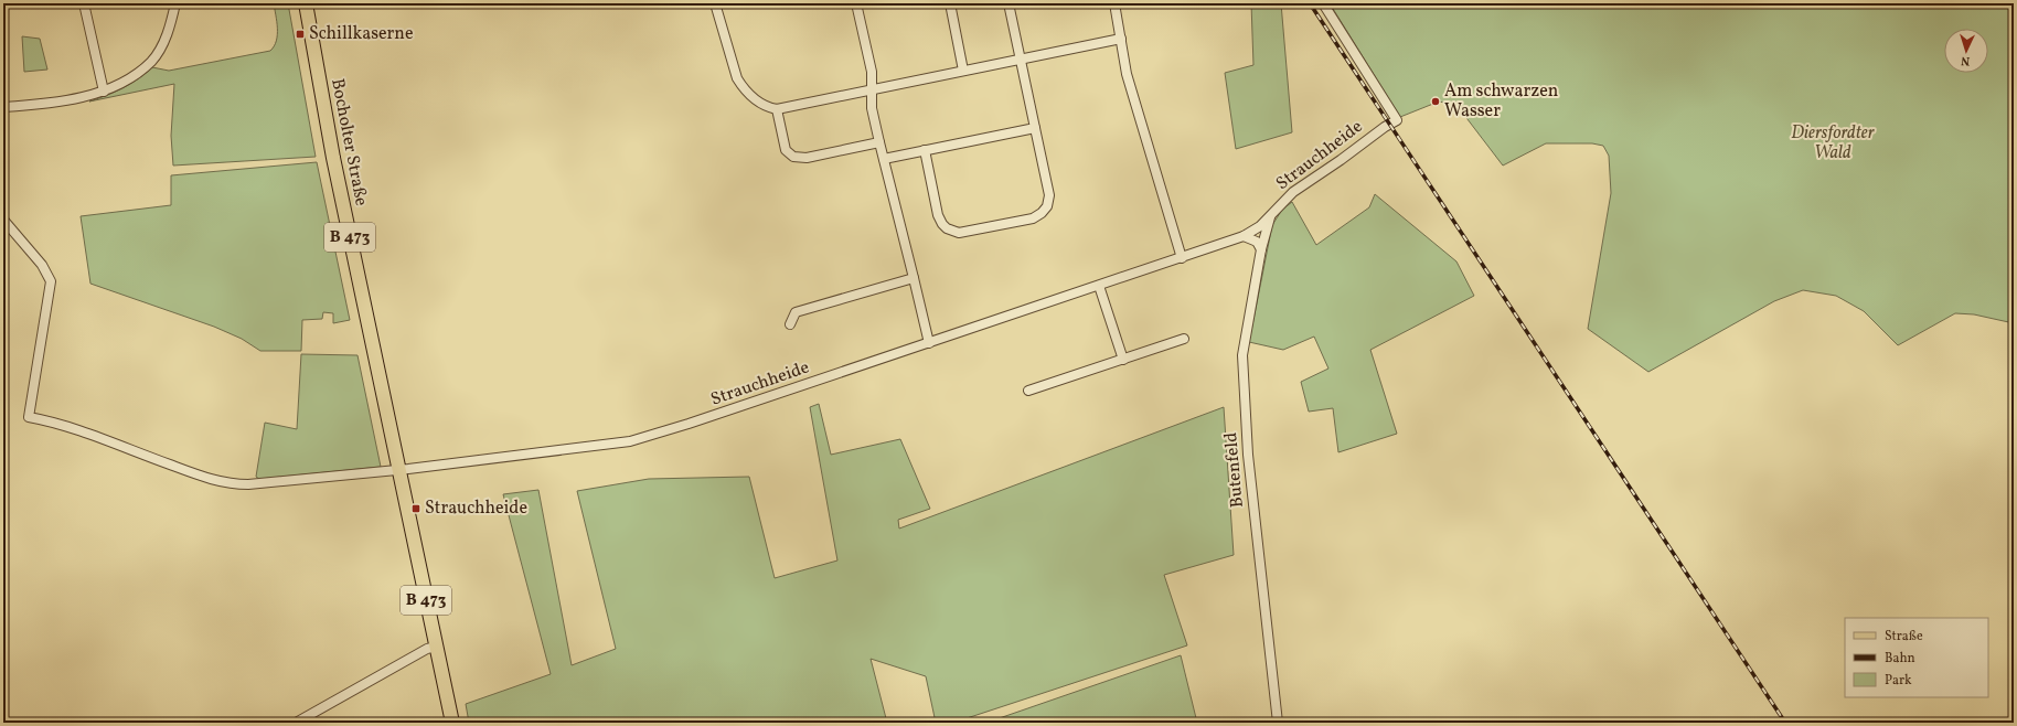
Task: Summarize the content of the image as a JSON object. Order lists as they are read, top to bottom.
{
  "streets": {
    "main road": ["Bocholter Straße", "B 473"],
    "street": ["Strauchheide", "Butenfeld"]
  },
  "crossings": [
    ["Bocholter Straße", "Strauchheide"],
    ["Bocholter Straße", "B 473"],
    ["Strauchheide", "B 473"],
    ["Strauchheide", "Butenfeld"]
  ],
  "parks": ["Diersfordter Wald"],
  "places": {
    "transit": ["Schillkaserne", "Strauchheide"],
    "other": ["Am schwarzen Wasser"]
  },
  "legend": ["Straße", "Bahn", "Park"],
  "north": "bottom"
}
